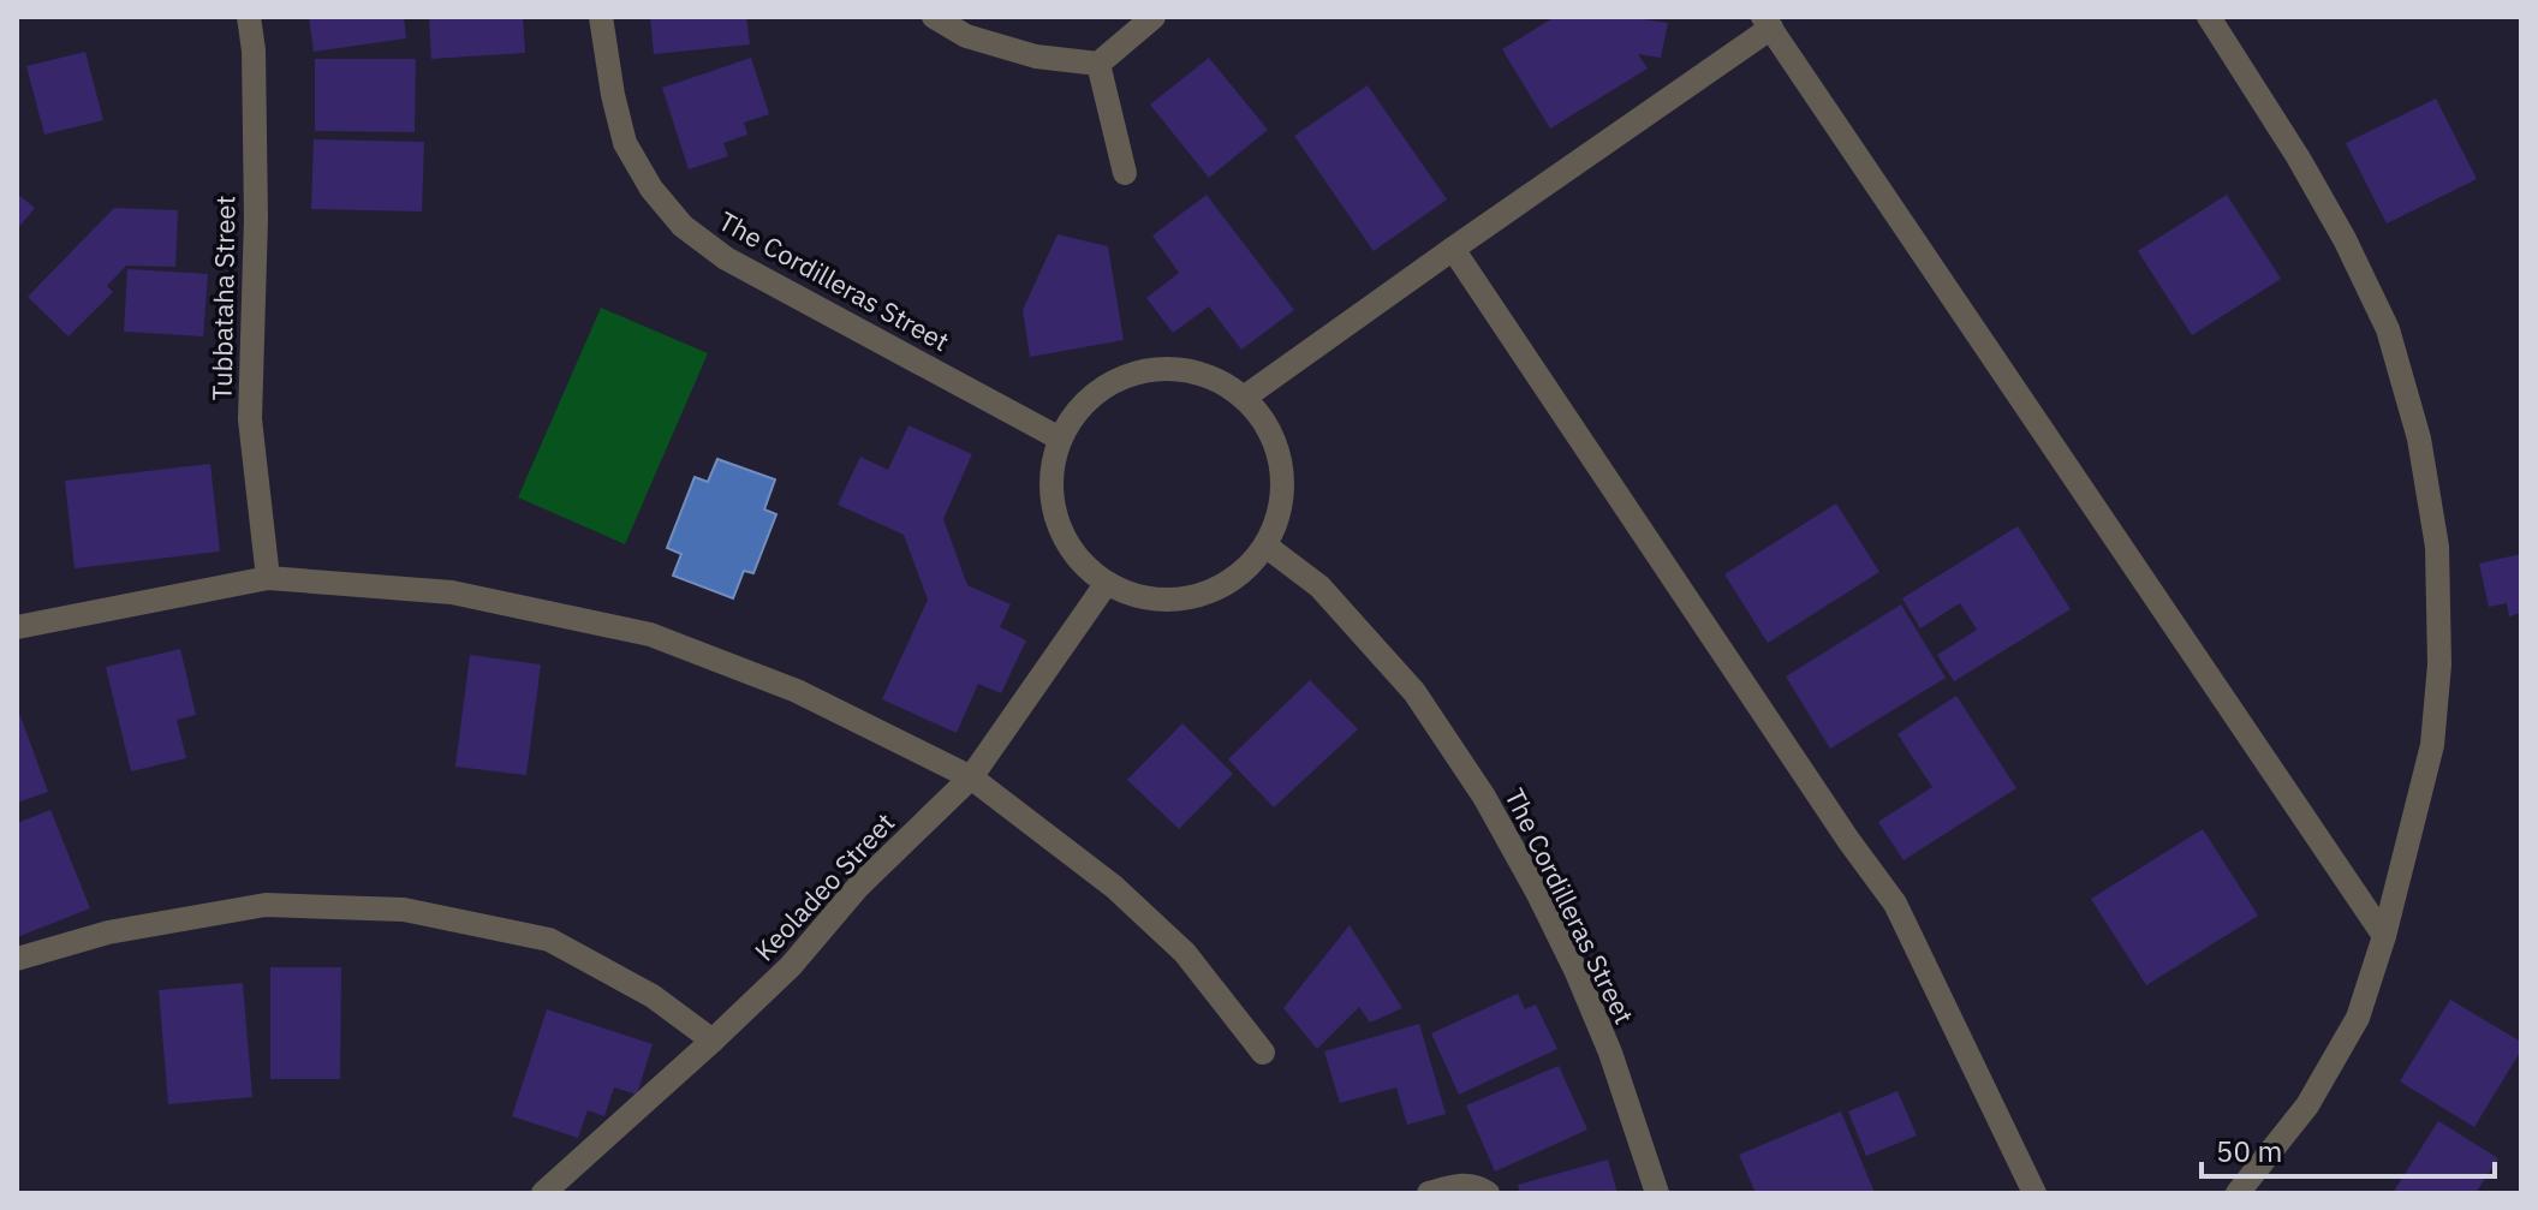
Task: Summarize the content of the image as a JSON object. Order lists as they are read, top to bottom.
{
  "streets": {
    "street": ["The Cordilleras Street", "Tubbataha Street", "Keoladeo Street"]
  },
  "crossings": [
    ["The Cordilleras Street", "Keoladeo Street"]
  ],
  "scale_bar": "50 m"
}
